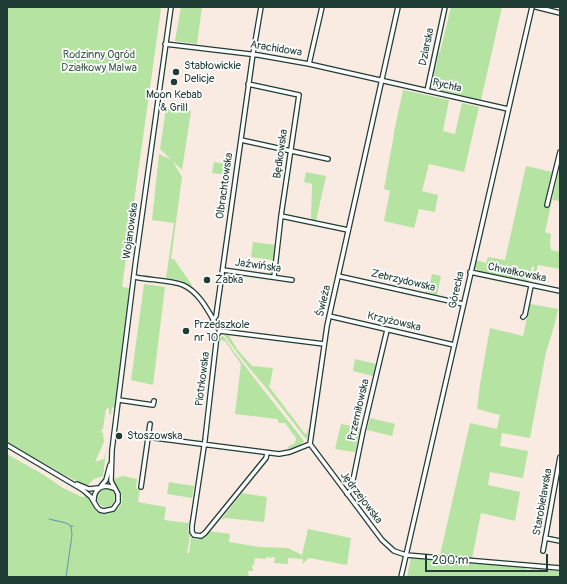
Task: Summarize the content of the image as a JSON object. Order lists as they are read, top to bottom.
{
  "streets": {
    "street": [
      "Dziarska",
      "Arachidowa",
      "Rychła",
      "Będkowska",
      "Olbrachtowska",
      "Wojanowska",
      "Jaźwińska",
      "Chwałkowska",
      "Zebrzydowska",
      "Górecka",
      "Świeża",
      "Krzyżowska",
      "Piotrkowska",
      "Przemiłowska",
      "Jędrzejowska",
      "Starobielawska"
    ]
  },
  "crossings": [
    ["Dziarska", "Rychła"],
    ["Arachidowa", "Rychła"],
    ["Arachidowa", "Olbrachtowska"],
    ["Arachidowa", "Wojanowska"],
    ["Arachidowa", "Świeża"],
    ["Rychła", "Górecka"],
    ["Rychła", "Świeża"],
    ["Będkowska", "Olbrachtowska"],
    ["Będkowska", "Jaźwińska"],
    ["Olbrachtowska", "Jaźwińska"],
    ["Chwałkowska", "Górecka"],
    ["Zebrzydowska", "Górecka"],
    ["Zebrzydowska", "Świeża"],
    ["Górecka", "Krzyżowska"],
    ["Górecka", "Jędrzejowska"],
    ["Świeża", "Krzyżowska"],
    ["Świeża", "Jędrzejowska"],
    ["Krzyżowska", "Przemiłowska"],
    ["Przemiłowska", "Jędrzejowska"]
  ],
  "parks": ["Rodzinny Ogród Działkowy Malwa"],
  "places": [
    "Stabłowickie Delicje",
    "Moon Kebab & Grill",
    "Żabka",
    "Przedszkole nr 10",
    "Stoszowska"
  ],
  "scale_bar": "200 m"
}
